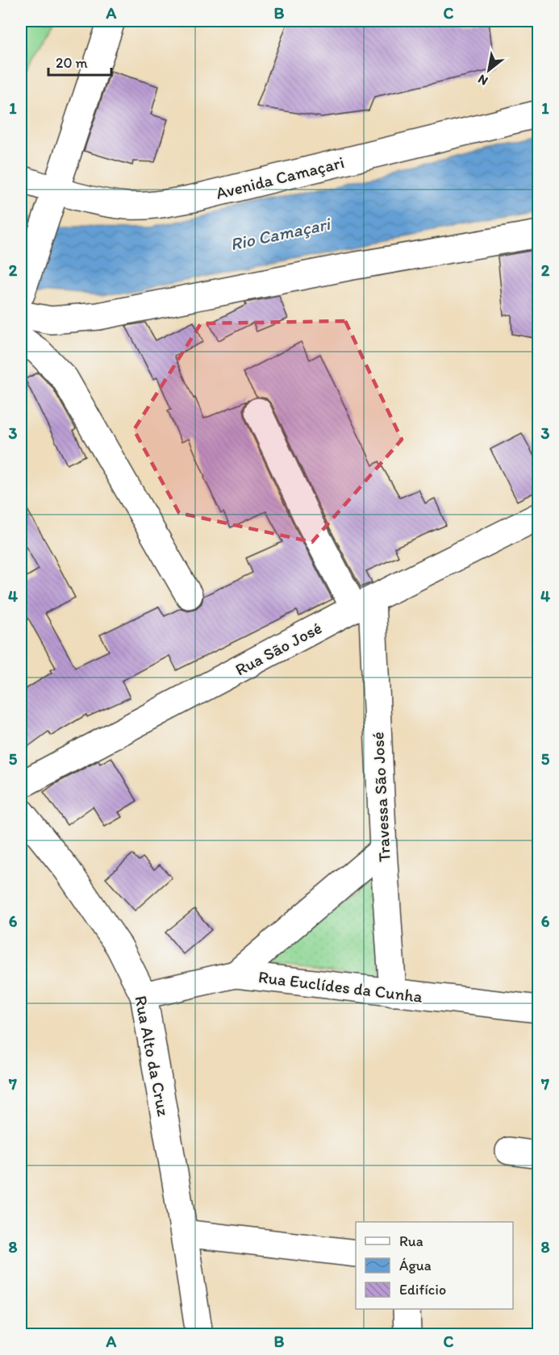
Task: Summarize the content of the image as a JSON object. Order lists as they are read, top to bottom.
{
  "streets": {
    "street": [
      "Avenida Camaçari",
      "Rua São José",
      "Travessa São José",
      "Rua Euclídes da Cunha",
      "Rua Alto da Cruz"
    ]
  },
  "crossings": [
    ["Rua São José", "Travessa São José"],
    ["Travessa São José", "Rua Euclídes da Cunha"],
    ["Rua Euclídes da Cunha", "Rua Alto da Cruz"]
  ],
  "water": ["Rio Camaçari"],
  "legend": ["Rua", "Água", "Edifício"],
  "scale_bar": "20 m",
  "north": "bottom left",
  "grid": {
    "columns": ["A", "B", "C"],
    "rows": [
      "1",
      "2",
      "3",
      "4",
      "5",
      "6",
      "7",
      "8"
    ]
  }
}
